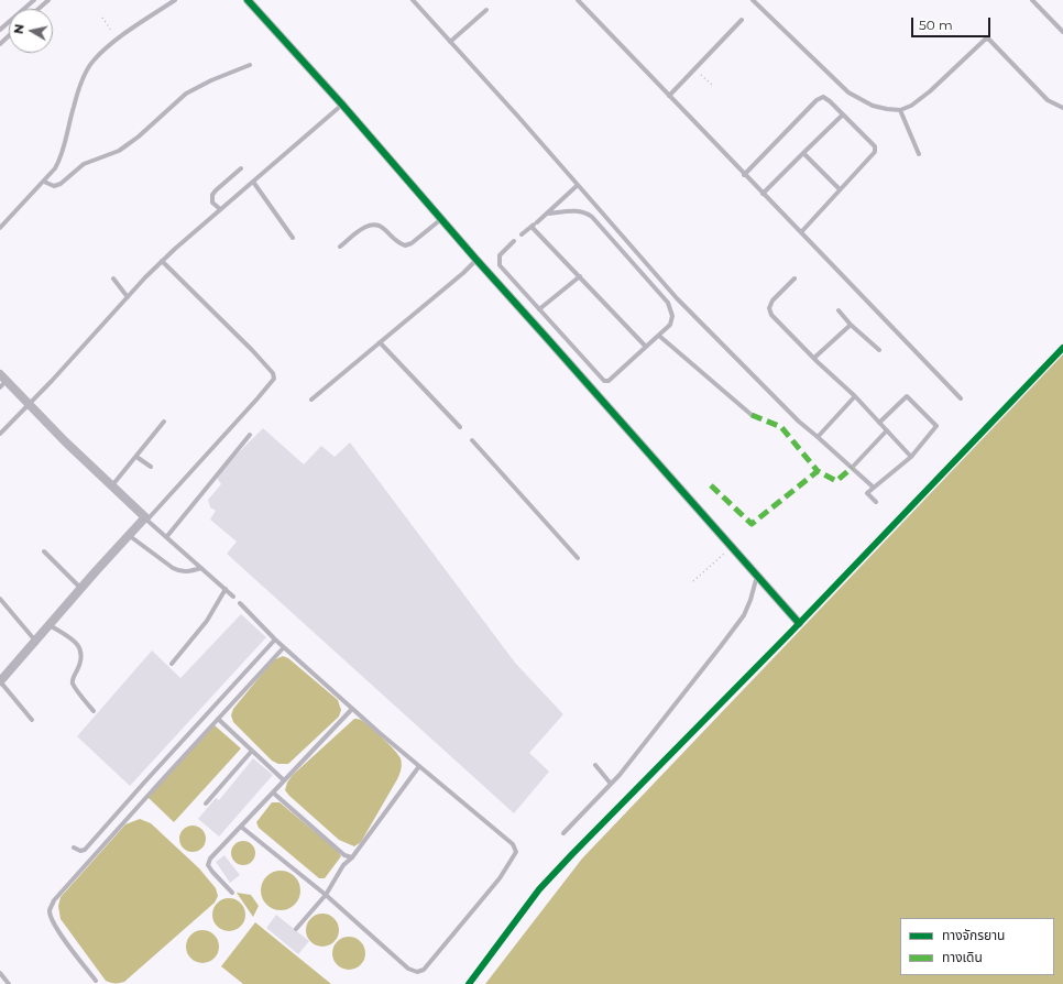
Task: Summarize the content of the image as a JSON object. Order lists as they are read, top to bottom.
{
  "legend": ["ทางจักรยาน", "ทางเดิน"],
  "scale_bar": "50 m",
  "north": "left"
}
